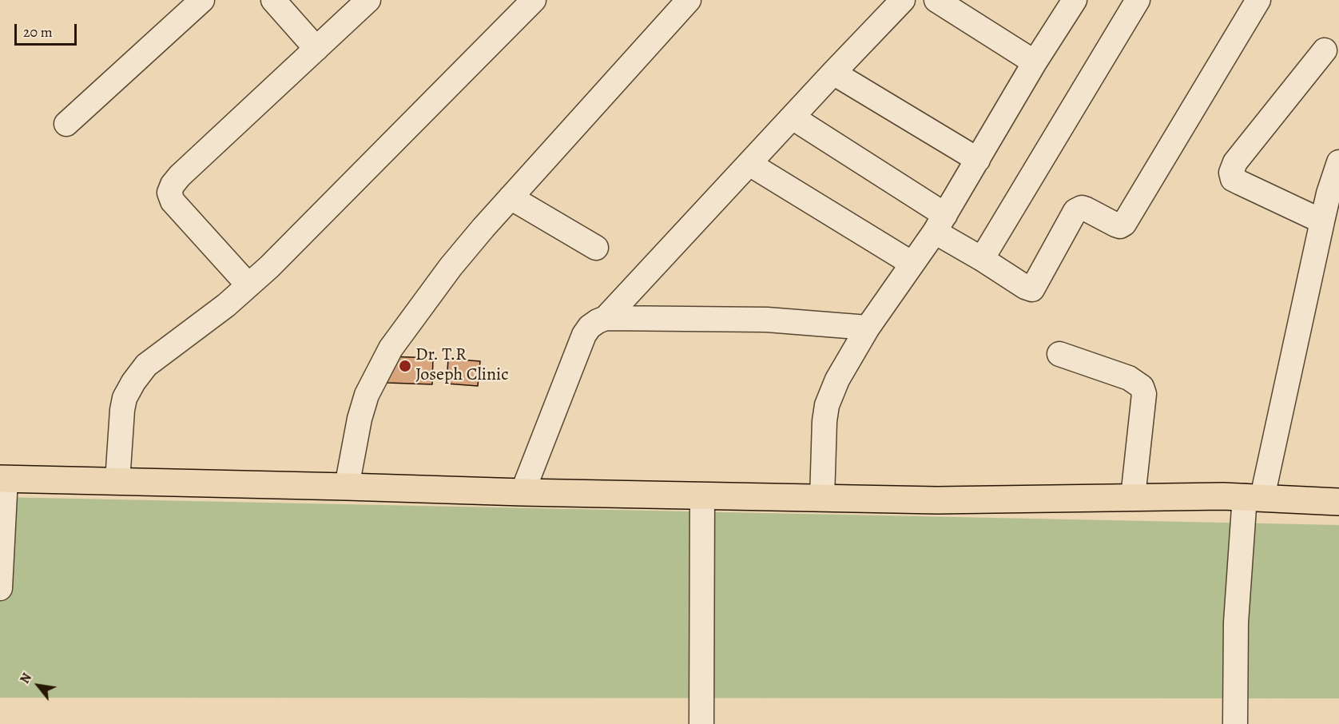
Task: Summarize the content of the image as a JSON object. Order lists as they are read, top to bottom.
{
  "places": ["Dr. T.R Joseph Clinic"],
  "scale_bar": "20 m",
  "north": "top left"
}
